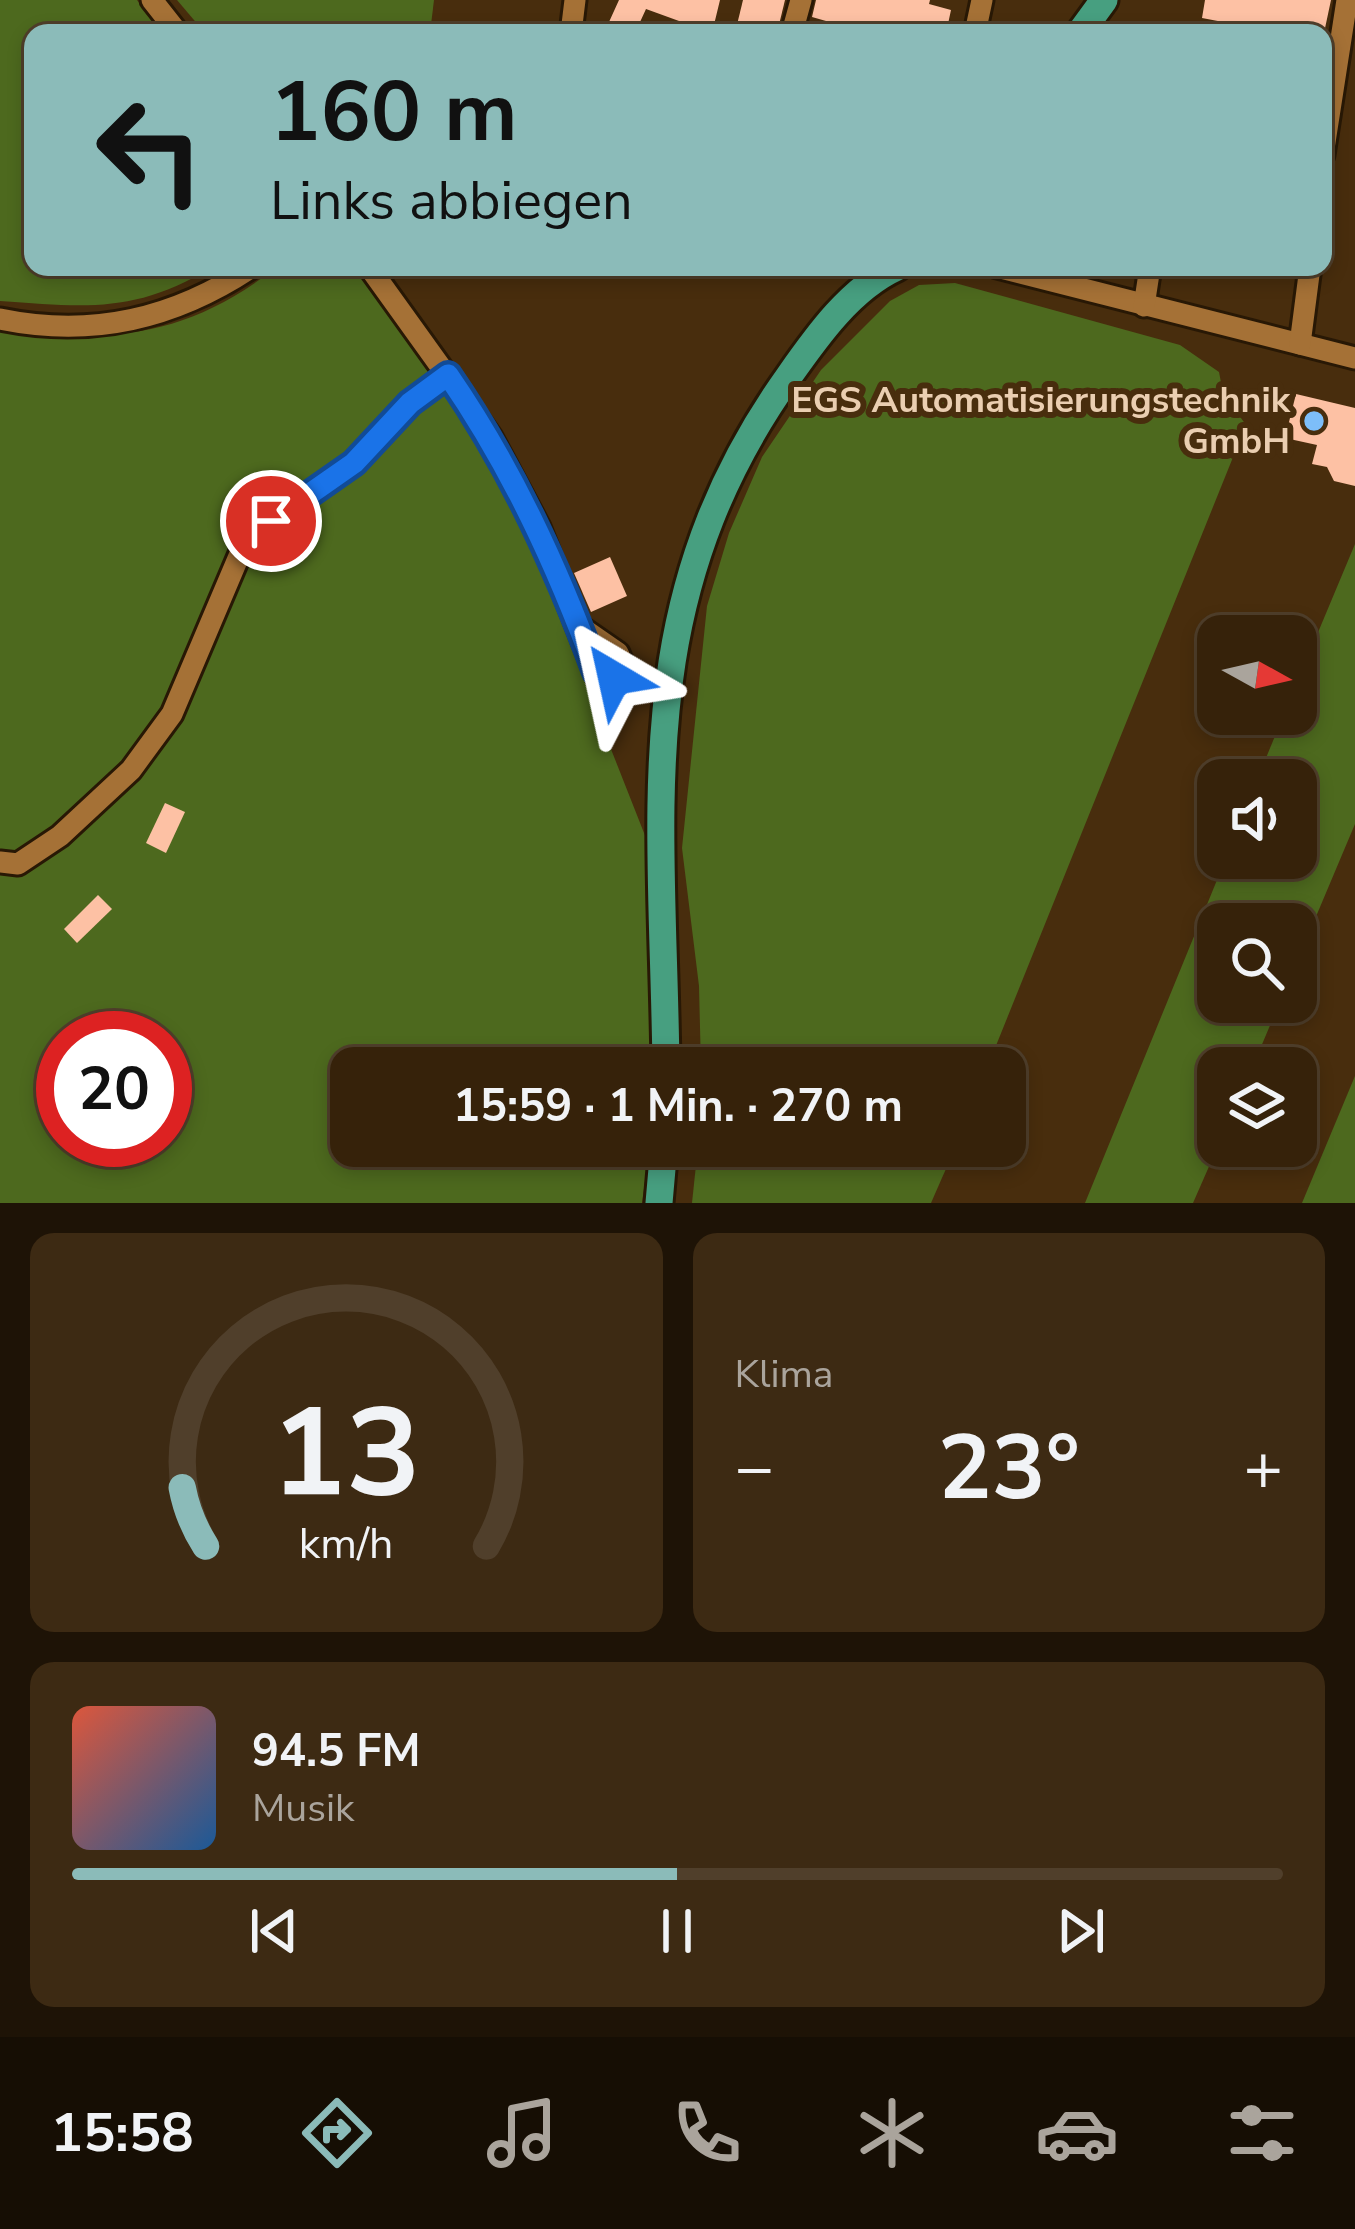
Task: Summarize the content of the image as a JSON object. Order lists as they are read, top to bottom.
{
  "places": ["EGS Automatisierungstechnik GmbH"],
  "north": "right",
  "page": {
    "turn": ["160 m", "Links abbiegen"],
    "limit": "20",
    "trip": "15:59 · 1 Min. · 270 m",
    "tile": "Klima",
    "heat": ["−", "23°", "+"],
    "song": ["94.5 FM", "Musik"],
    "tabs": "15:58",
    "gauge": ["13", "km/h"]
  }
}
